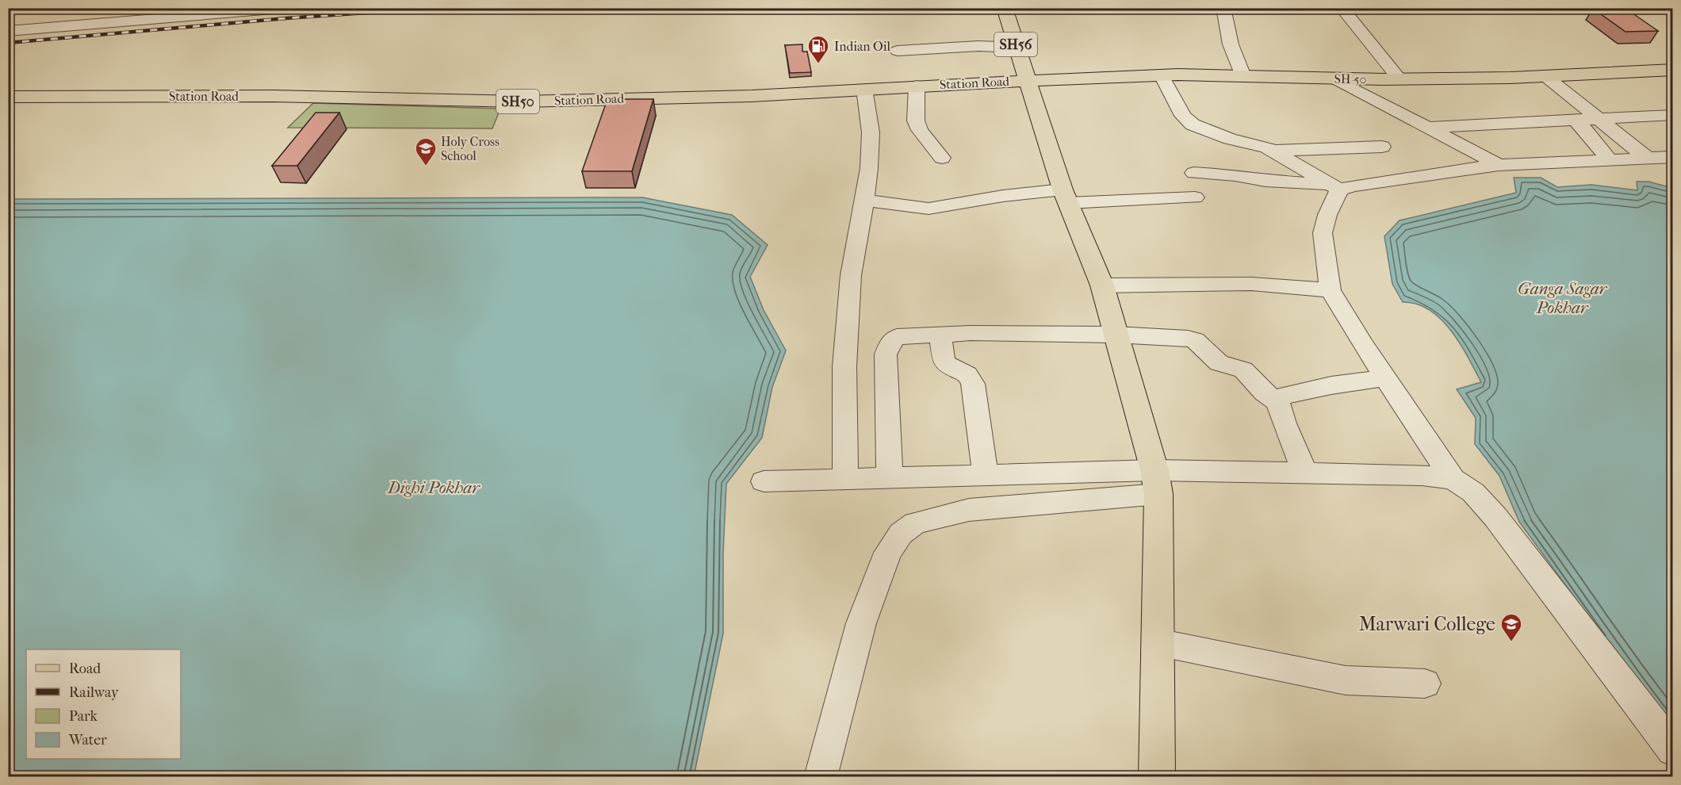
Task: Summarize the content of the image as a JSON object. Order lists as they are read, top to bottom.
{
  "streets": {
    "main road": [
      "SH56",
      "SH-50",
      "Station Road",
      "SH50"
    ]
  },
  "crossings": [
    ["SH56", "SH-50"],
    ["SH56", "Station Road"],
    ["SH-50", "Station Road"]
  ],
  "water": ["Ganga Sagar Pokhar", "Dighi Pokhar"],
  "places": {
    "fuel station": ["Indian Oil"],
    "school or university": ["Holy Cross School", "Marwari College"]
  },
  "legend": [
    "Road",
    "Railway",
    "Park",
    "Water"
  ]
}
